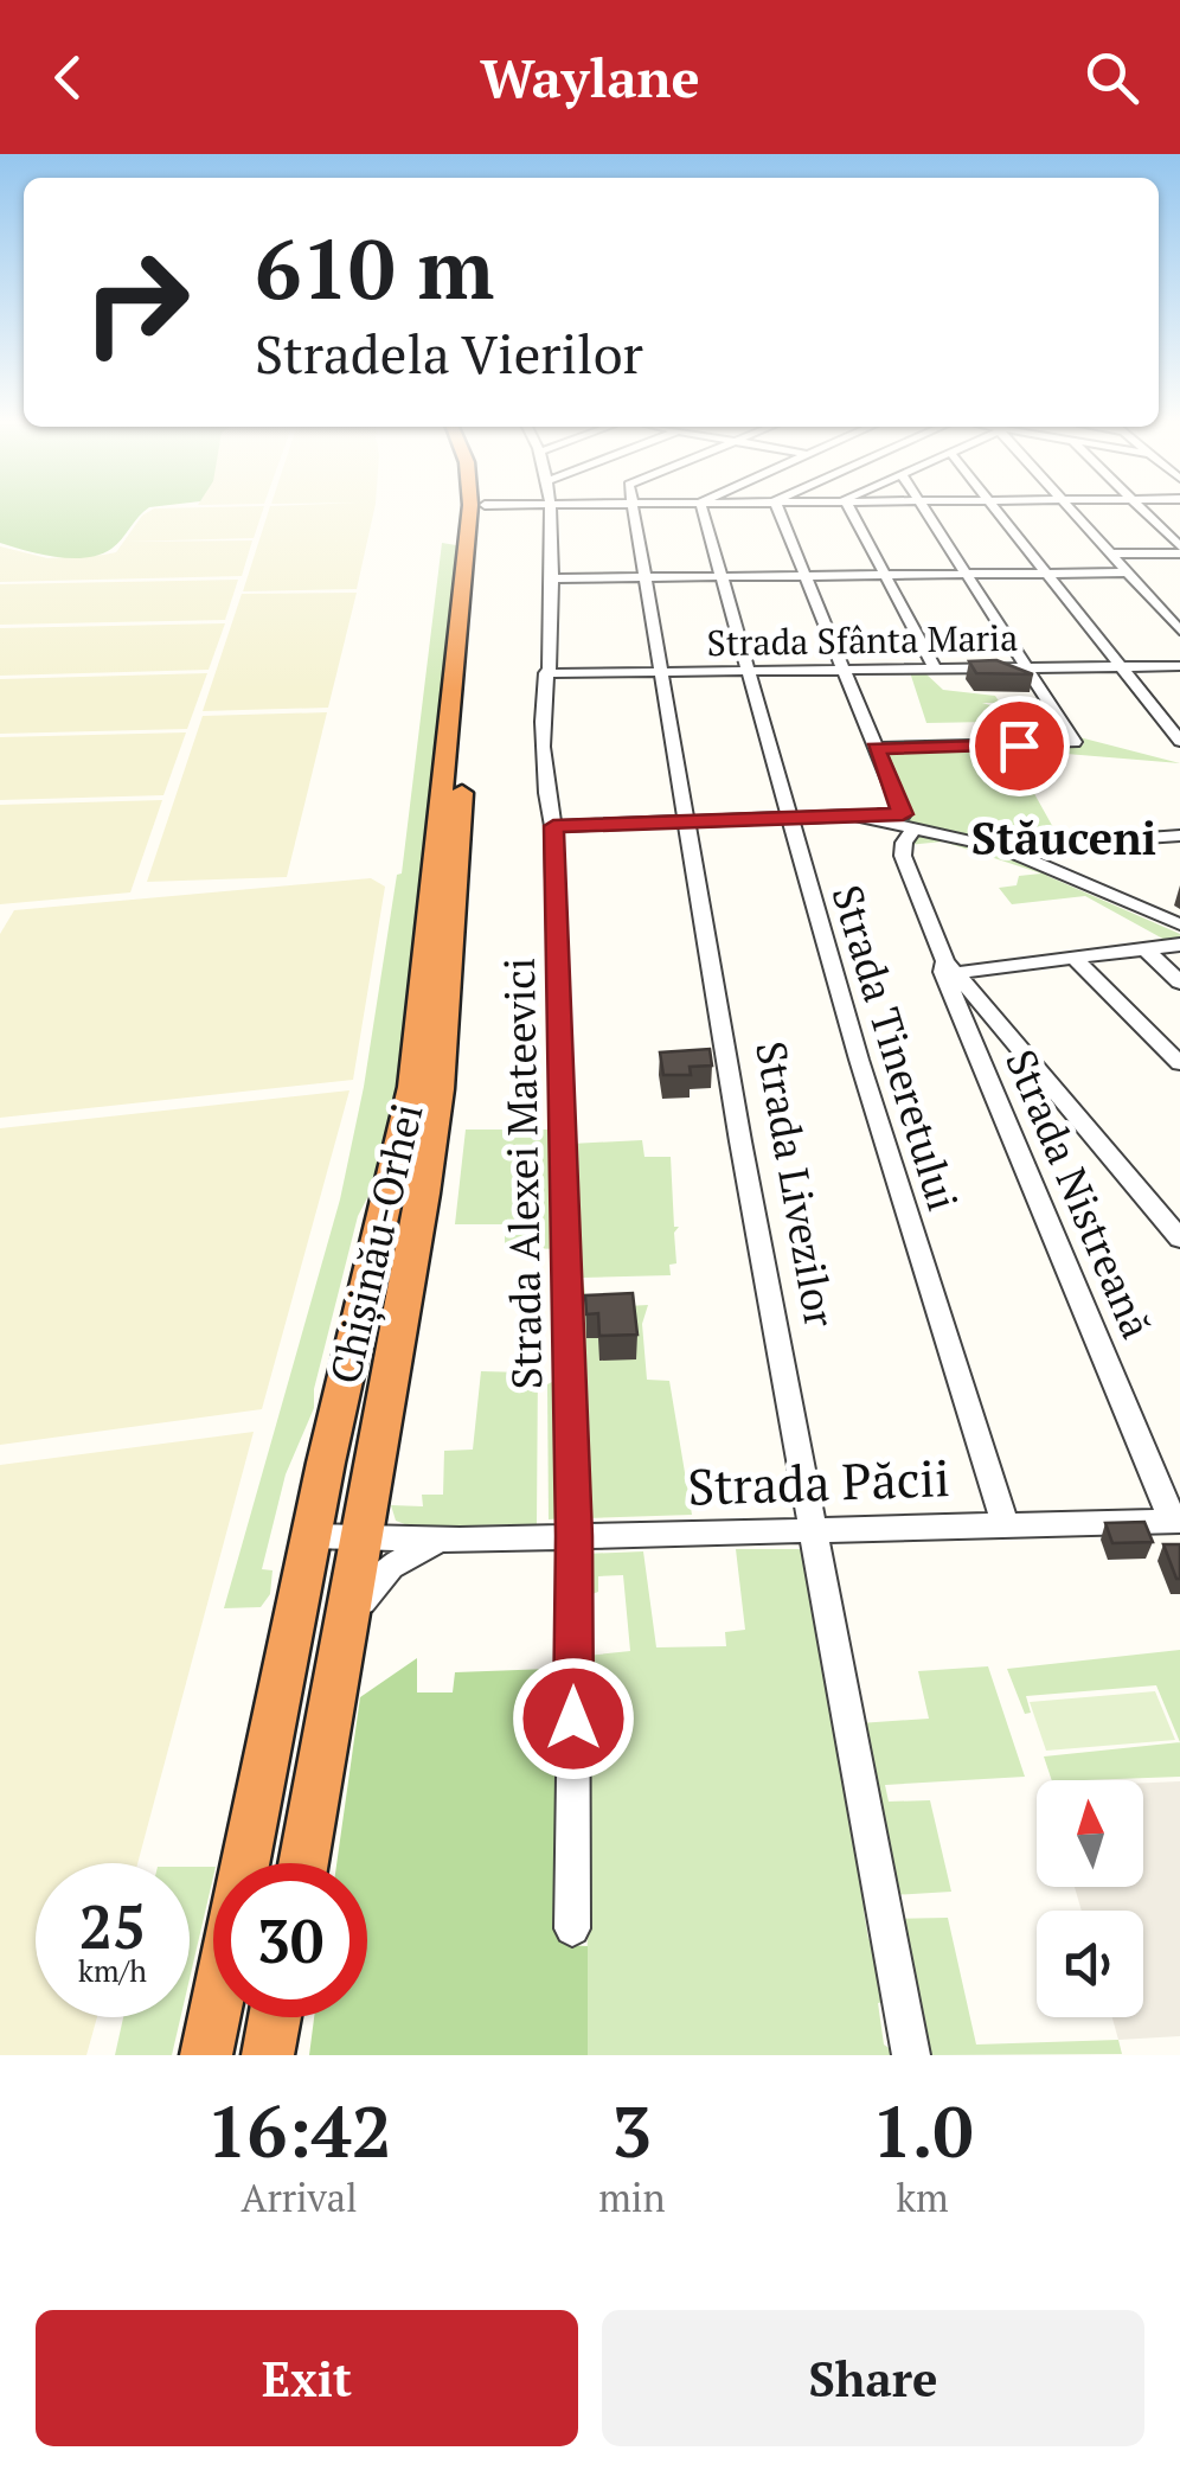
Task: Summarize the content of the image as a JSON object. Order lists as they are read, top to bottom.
{
  "streets": {
    "highway": ["Chișinău-Orhei"],
    "street": [
      "Strada Sfânta Maria",
      "Strada Tineretului",
      "Strada Alexei Mateevici",
      "Strada Livezilor",
      "Strada Nistreană",
      "Strada Păcii"
    ]
  },
  "crossings": [
    ["Strada Sfânta Maria", "Strada Tineretului"],
    ["Strada Sfânta Maria", "Strada Alexei Mateevici"],
    ["Strada Sfânta Maria", "Strada Livezilor"],
    ["Strada Tineretului", "Strada Păcii"],
    ["Strada Alexei Mateevici", "Strada Păcii"],
    ["Strada Livezilor", "Strada Păcii"],
    ["Strada Nistreană", "Strada Păcii"]
  ],
  "districts": ["Stăuceni"],
  "north": "top",
  "page": {
    "header": "Waylane",
    "turn": ["610 m", "Stradela Vierilor"],
    "speed": "25 km/h",
    "limit": "30",
    "eta": [
      "16:42",
      "Arrival",
      "3",
      "min",
      "1.0",
      "km"
    ],
    "buttons": ["Exit", "Share"]
  }
}
